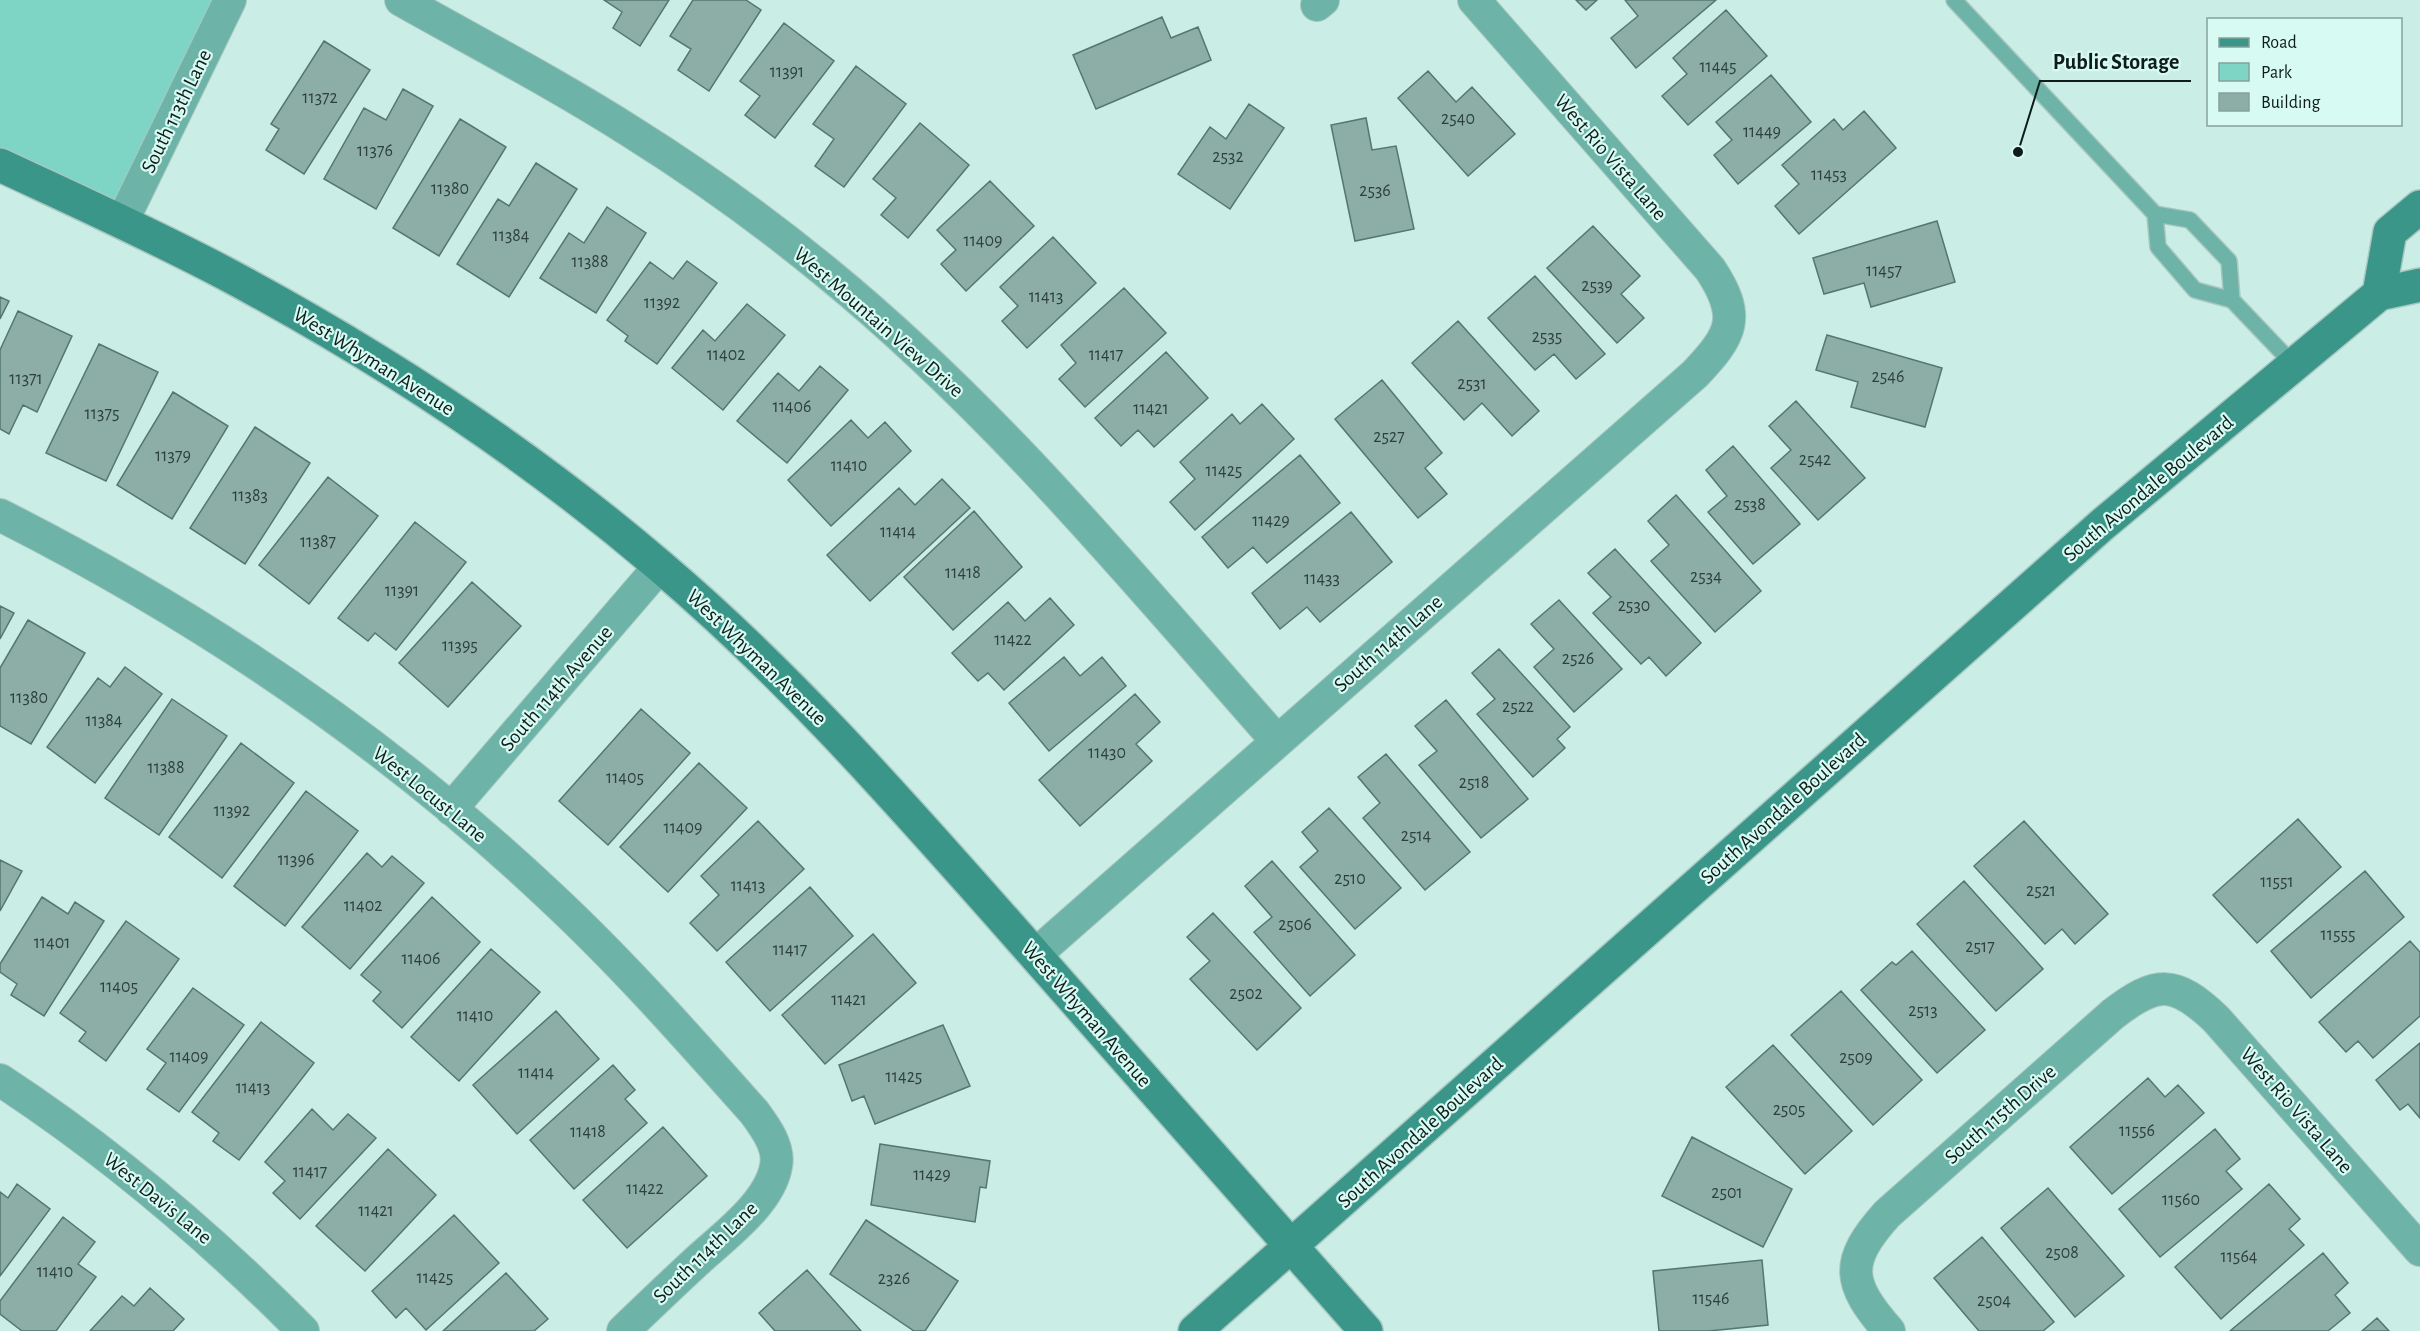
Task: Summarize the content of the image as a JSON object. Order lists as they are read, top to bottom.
{
  "streets": {
    "street": [
      "South 113th Lane",
      "West Rio Vista Lane",
      "West Mountain View Drive",
      "West Whyman Avenue",
      "South Avondale Boulevard",
      "South 114th Lane",
      "South 114th Avenue",
      "West Locust Lane",
      "South 115th Drive",
      "West Davis Lane"
    ]
  },
  "crossings": [
    ["South 113th Lane", "West Whyman Avenue"],
    ["West Rio Vista Lane", "South 114th Lane"],
    ["West Rio Vista Lane", "South 115th Drive"],
    ["West Mountain View Drive", "South 114th Lane"],
    ["West Whyman Avenue", "South Avondale Boulevard"],
    ["West Whyman Avenue", "South 114th Lane"],
    ["West Whyman Avenue", "South 114th Avenue"],
    ["South 114th Lane", "West Locust Lane"],
    ["South 114th Avenue", "West Locust Lane"]
  ],
  "places": ["Public Storage"],
  "house_numbers": [
    "11445",
    "11391",
    "11372",
    "2540",
    "11449",
    "11376",
    "2532",
    "11453",
    "11380",
    "2536",
    "11384",
    "11409",
    "11388",
    "11457",
    "2539",
    "11413",
    "11392",
    "2535",
    "11402",
    "11417",
    "2546",
    "11371",
    "2531",
    "11406",
    "11421",
    "11375",
    "2527",
    "11379",
    "2542",
    "11410",
    "11425",
    "11383",
    "2538",
    "11429",
    "11414",
    "11387",
    "11418",
    "2534",
    "11433",
    "11391",
    "2530",
    "11422",
    "11395",
    "2526",
    "11380",
    "2522",
    "11384",
    "11430",
    "11388",
    "11405",
    "2518",
    "11392",
    "11409",
    "2514",
    "11396",
    "2510",
    "11551",
    "11413",
    "2521",
    "11402",
    "2506",
    "11555",
    "11401",
    "2517",
    "11417",
    "11406",
    "11405",
    "2502",
    "11421",
    "2513",
    "11410",
    "11409",
    "2509",
    "11414",
    "11425",
    "11413",
    "2505",
    "11556",
    "11418",
    "11417",
    "11429",
    "11422",
    "2501",
    "11560",
    "11421",
    "2508",
    "11564",
    "11410",
    "11425",
    "2326",
    "11546",
    "2504"
  ],
  "legend": ["Road", "Park", "Building"]
}
